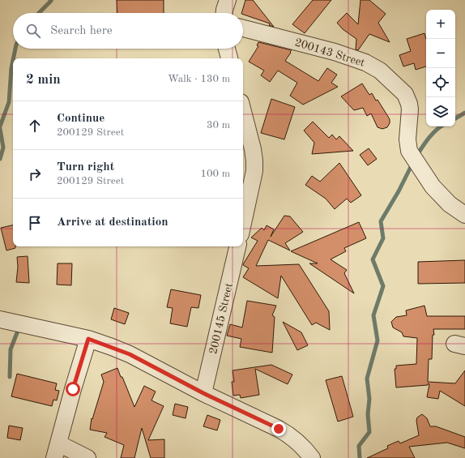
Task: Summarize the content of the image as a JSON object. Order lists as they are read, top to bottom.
{
  "streets": {
    "street": ["200143 Street", "200145 Street"]
  },
  "page": {
    "map_buttons": ["+", "−"],
    "search": "Search here",
    "heading": ["2 min", "Walk · 130 m"],
    "list": [
      ["Continue", "200129 Street", "30 m"],
      ["Turn right", "200129 Street", "100 m"],
      "Arrive at destination"
    ]
  }
}
